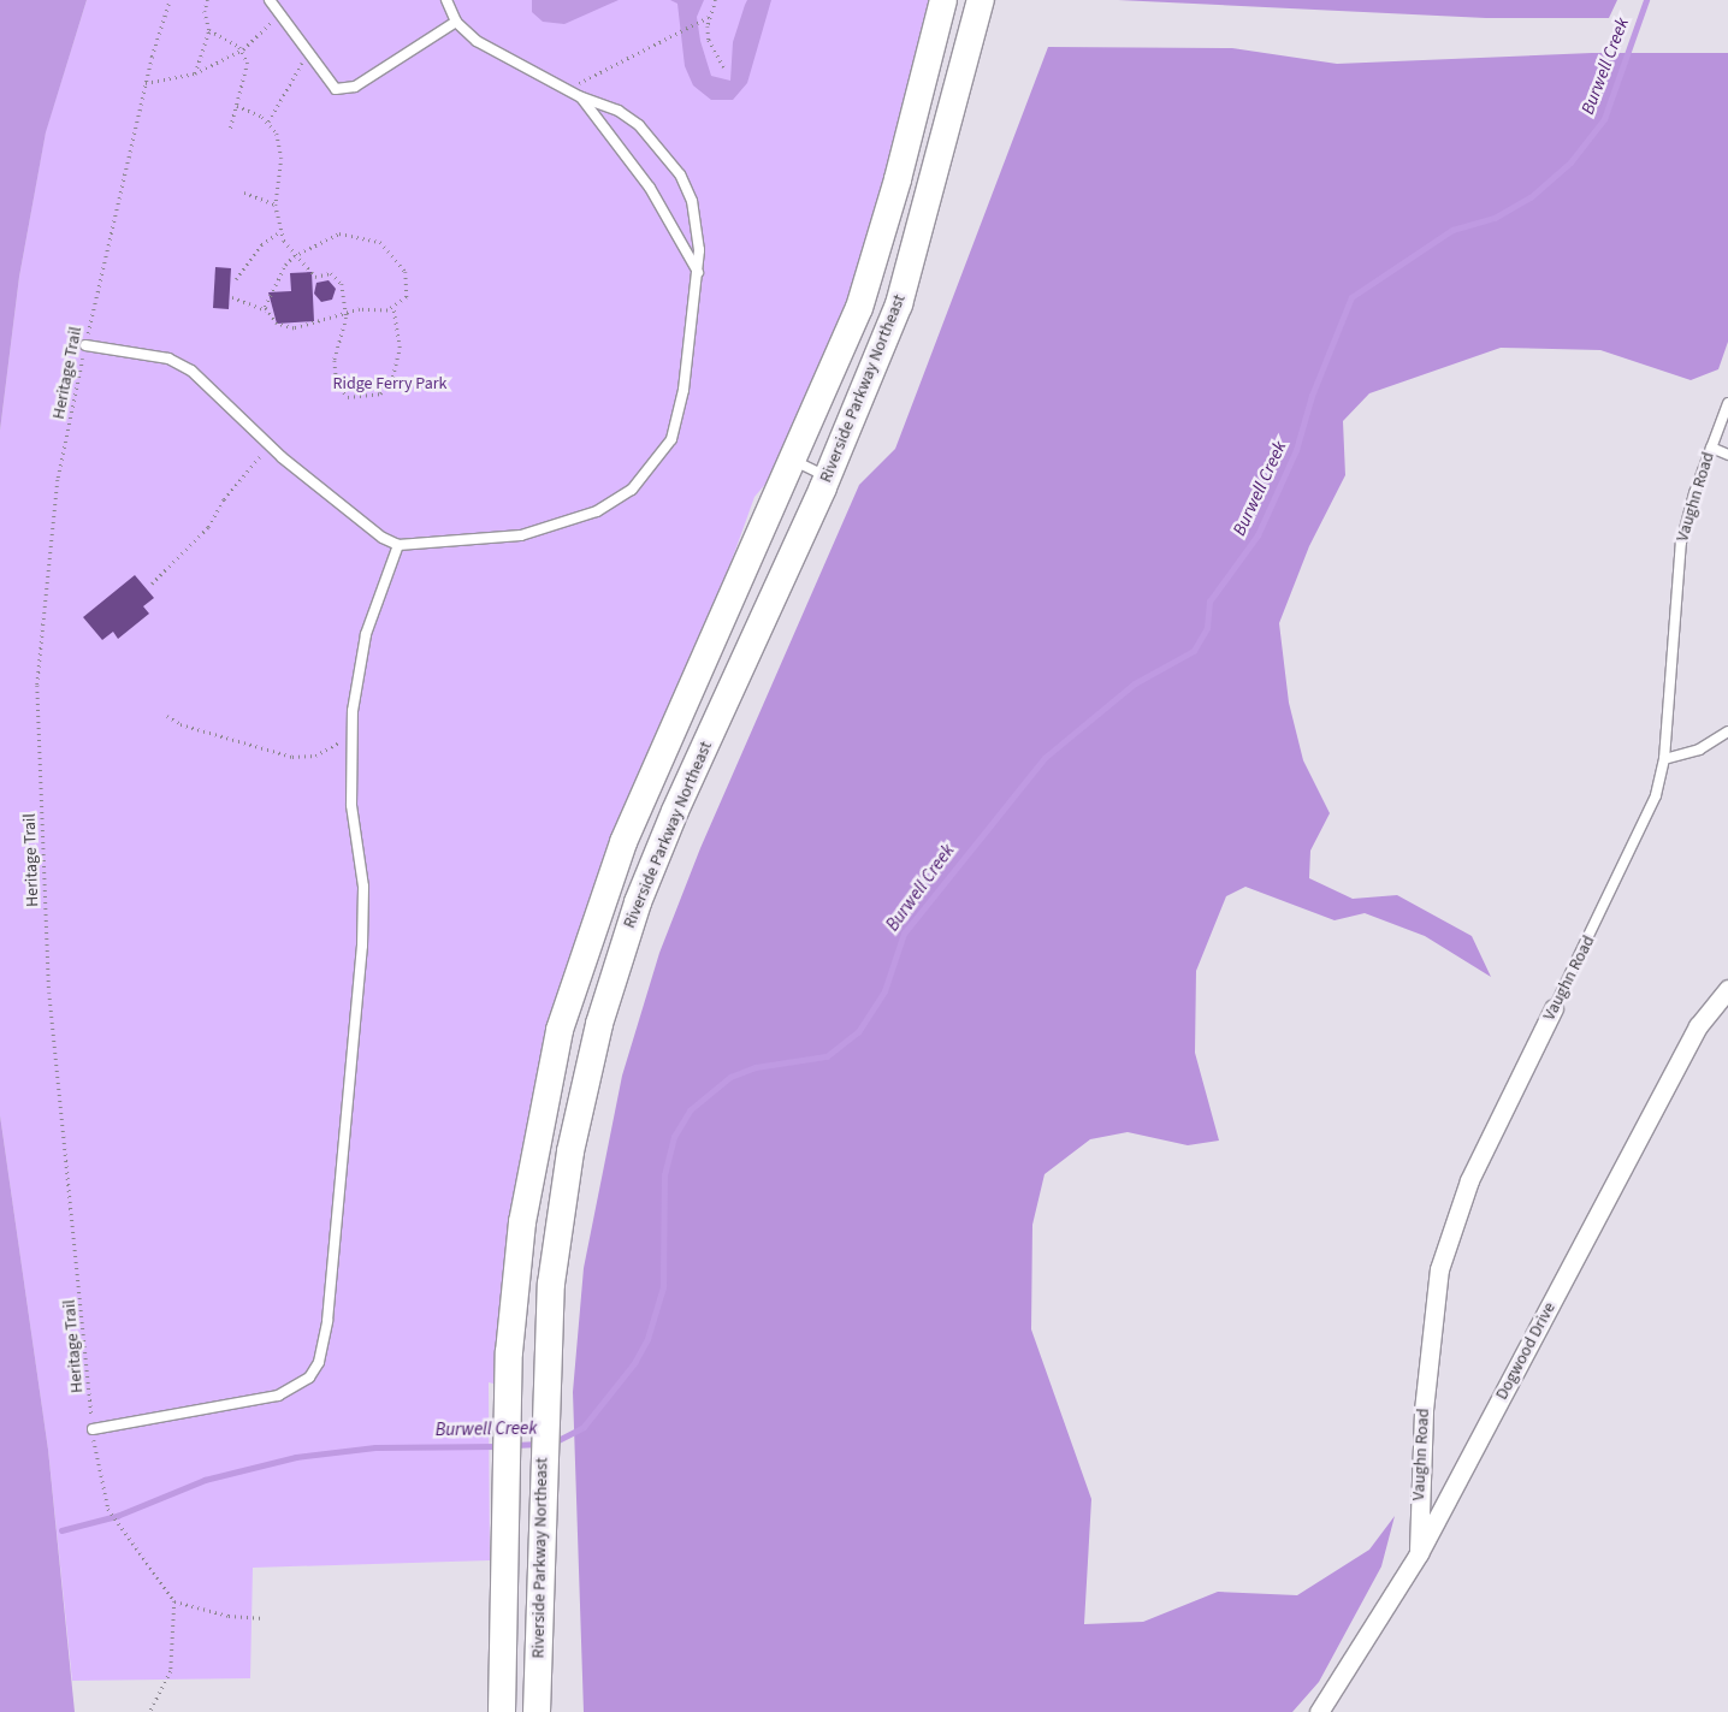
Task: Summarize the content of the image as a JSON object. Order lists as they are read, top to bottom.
{
  "streets": {
    "main road": ["Riverside Parkway Northeast"],
    "street": ["Vaughn Road", "Dogwood Drive"],
    "path": ["Heritage Trail"]
  },
  "crossings": [
    ["Vaughn Road", "Dogwood Drive"]
  ],
  "water": ["Burwell Creek"],
  "parks": ["Ridge Ferry Park"]
}
